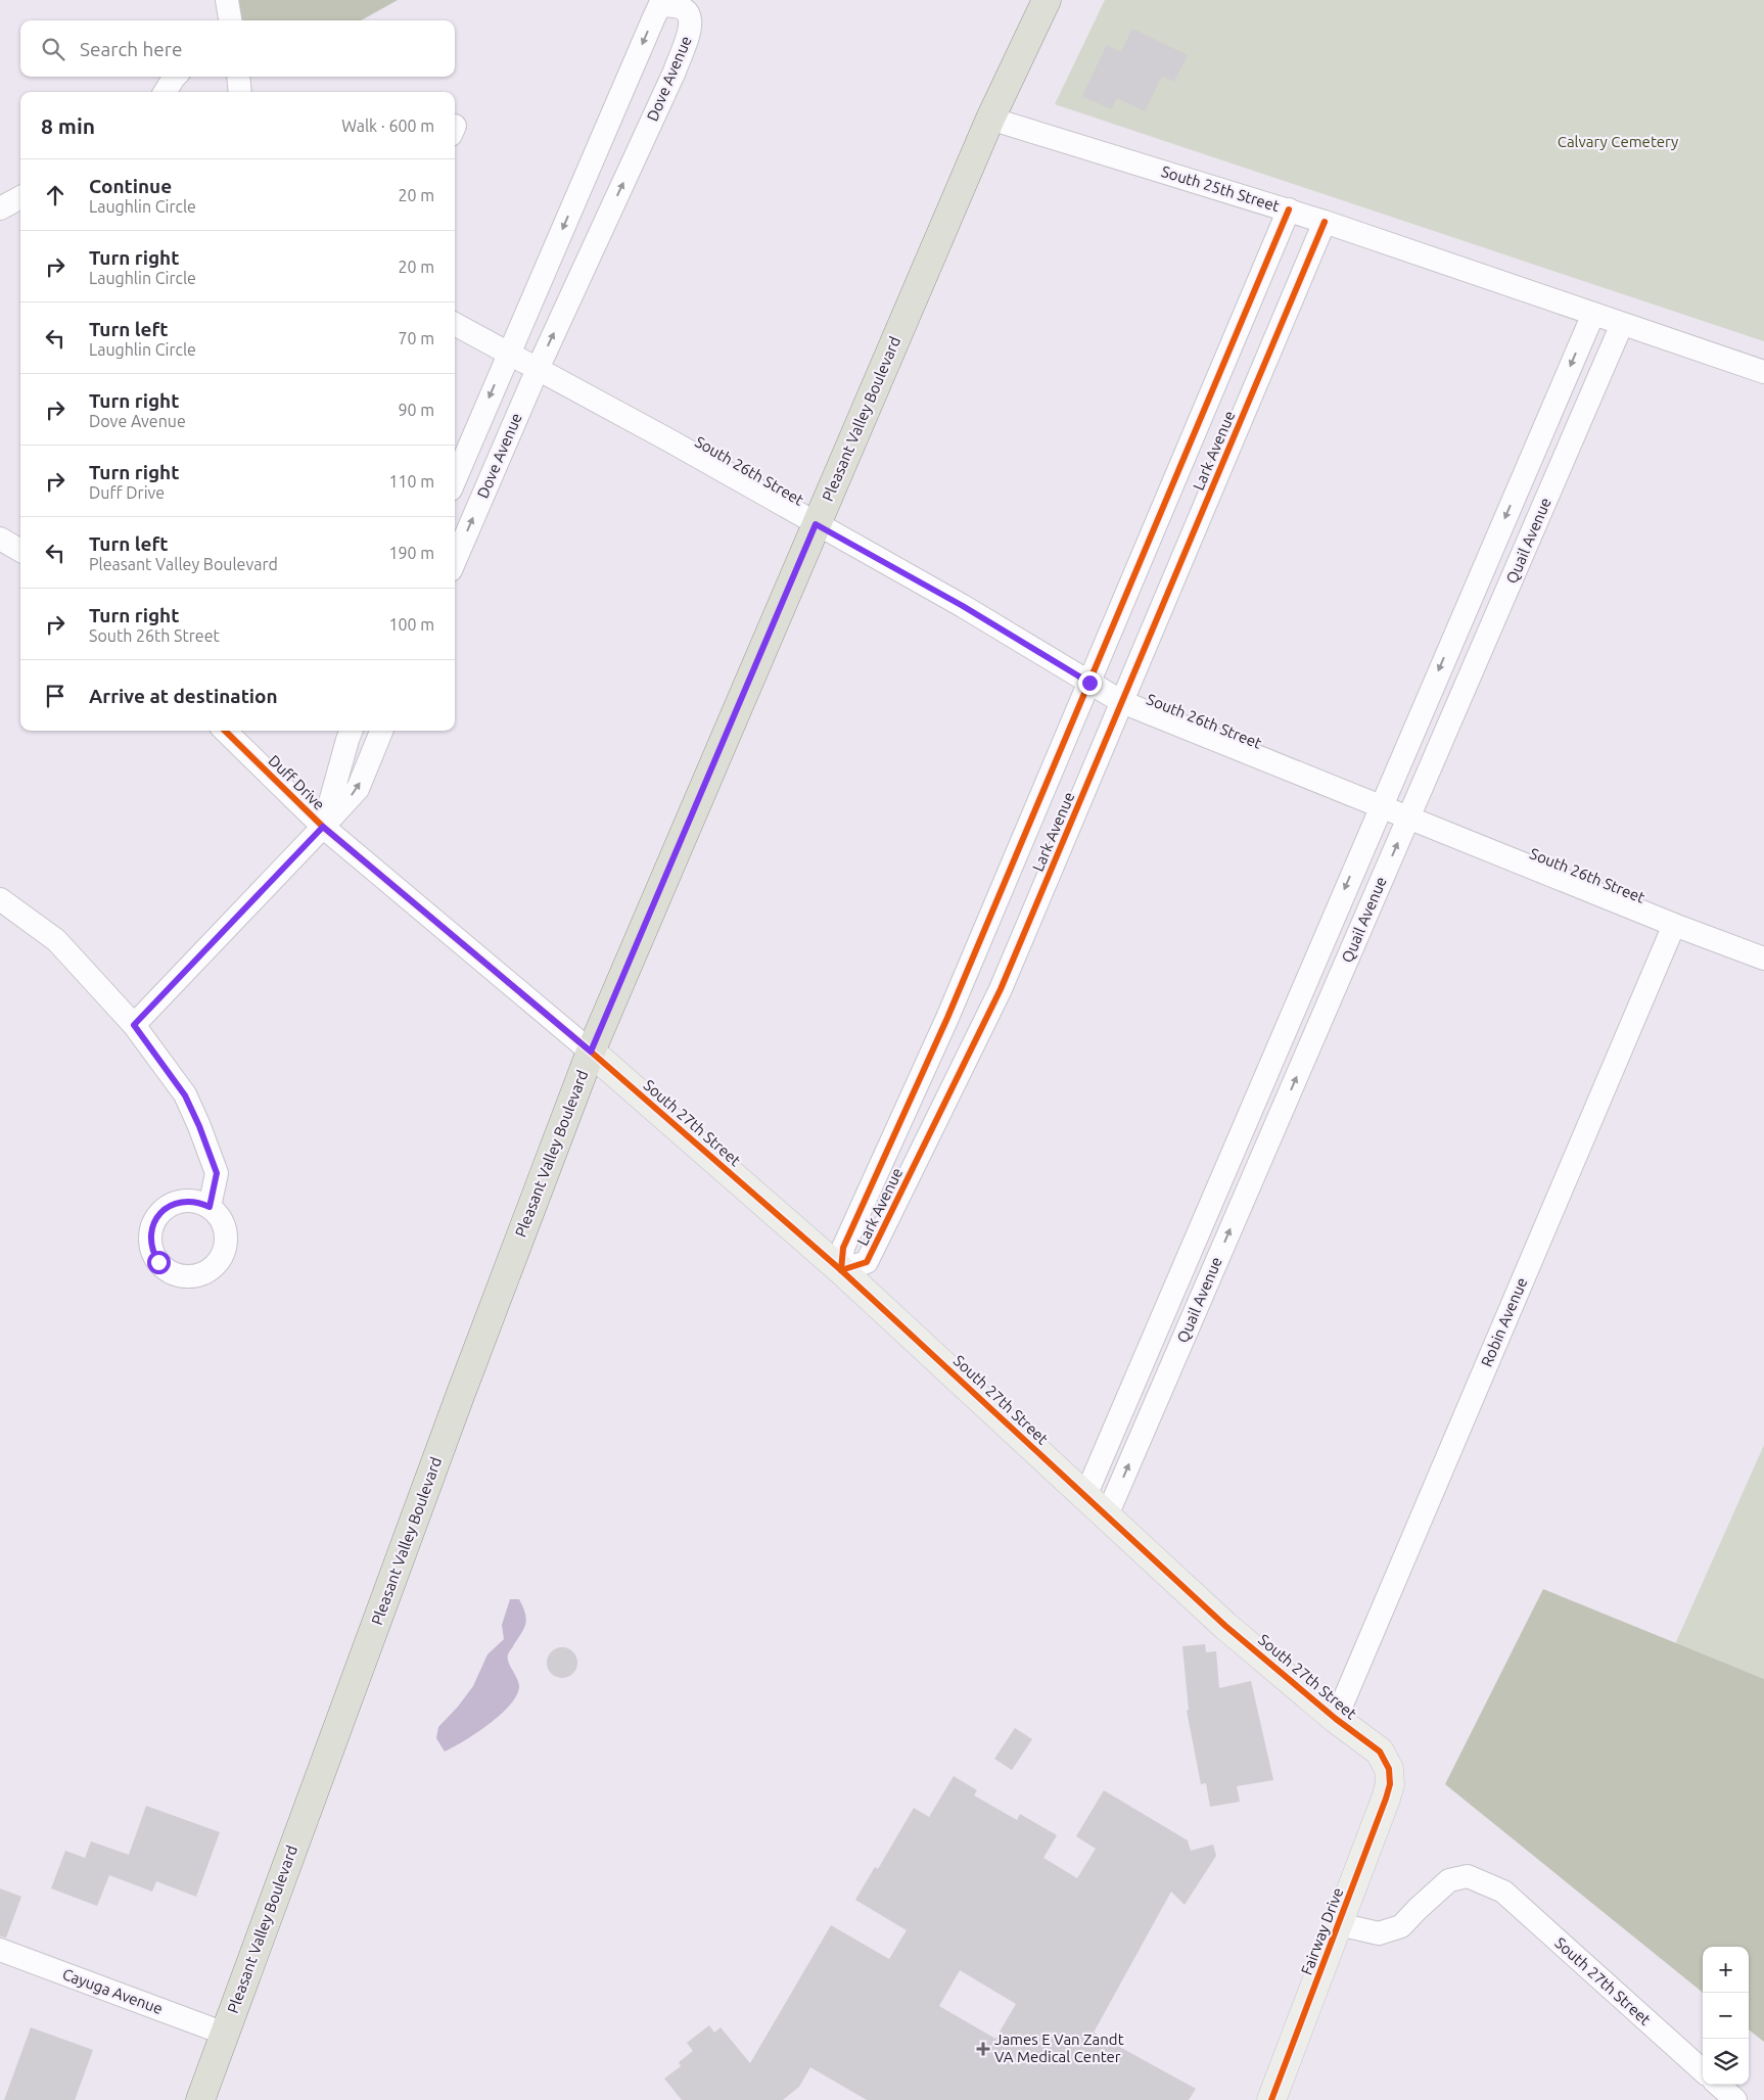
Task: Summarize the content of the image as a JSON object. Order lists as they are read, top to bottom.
{
  "streets": {
    "main road": ["Pleasant Valley Boulevard"],
    "street": [
      "Dove Avenue",
      "South 25th Street",
      "Lark Avenue",
      "South 26th Street",
      "Quail Avenue",
      "Duff Drive",
      "South 27th Street",
      "Robin Avenue",
      "Fairway Drive",
      "Cayuga Avenue"
    ]
  },
  "crossings": [
    ["Dove Avenue", "South 26th Street"],
    ["South 25th Street", "Pleasant Valley Boulevard"],
    ["South 25th Street", "Lark Avenue"],
    ["South 25th Street", "Quail Avenue"],
    ["Pleasant Valley Boulevard", "South 26th Street"],
    ["Pleasant Valley Boulevard", "Duff Drive"],
    ["Pleasant Valley Boulevard", "South 27th Street"],
    ["Pleasant Valley Boulevard", "Cayuga Avenue"],
    ["Lark Avenue", "South 26th Street"],
    ["Lark Avenue", "South 27th Street"],
    ["South 26th Street", "Quail Avenue"],
    ["South 26th Street", "Robin Avenue"],
    ["Quail Avenue", "South 27th Street"],
    ["Duff Drive", "South 27th Street"],
    ["South 27th Street", "Robin Avenue"],
    ["South 27th Street", "Fairway Drive"]
  ],
  "parks": ["Calvary Cemetery"],
  "places": {
    "health": ["James E Van Zandt VA Medical Center"]
  },
  "page": {
    "search": "Search here",
    "heading": ["8 min", "Walk · 600 m"],
    "list": [
      ["Continue", "Laughlin Circle", "20 m"],
      ["Turn right", "Laughlin Circle", "20 m"],
      ["Turn left", "Laughlin Circle", "70 m"],
      ["Turn right", "Dove Avenue", "90 m"],
      ["Turn right", "Duff Drive", "110 m"],
      ["Turn left", "Pleasant Valley Boulevard", "190 m"],
      ["Turn right", "South 26th Street", "100 m"],
      "Arrive at destination"
    ],
    "map_buttons": ["+", "−"]
  }
}
